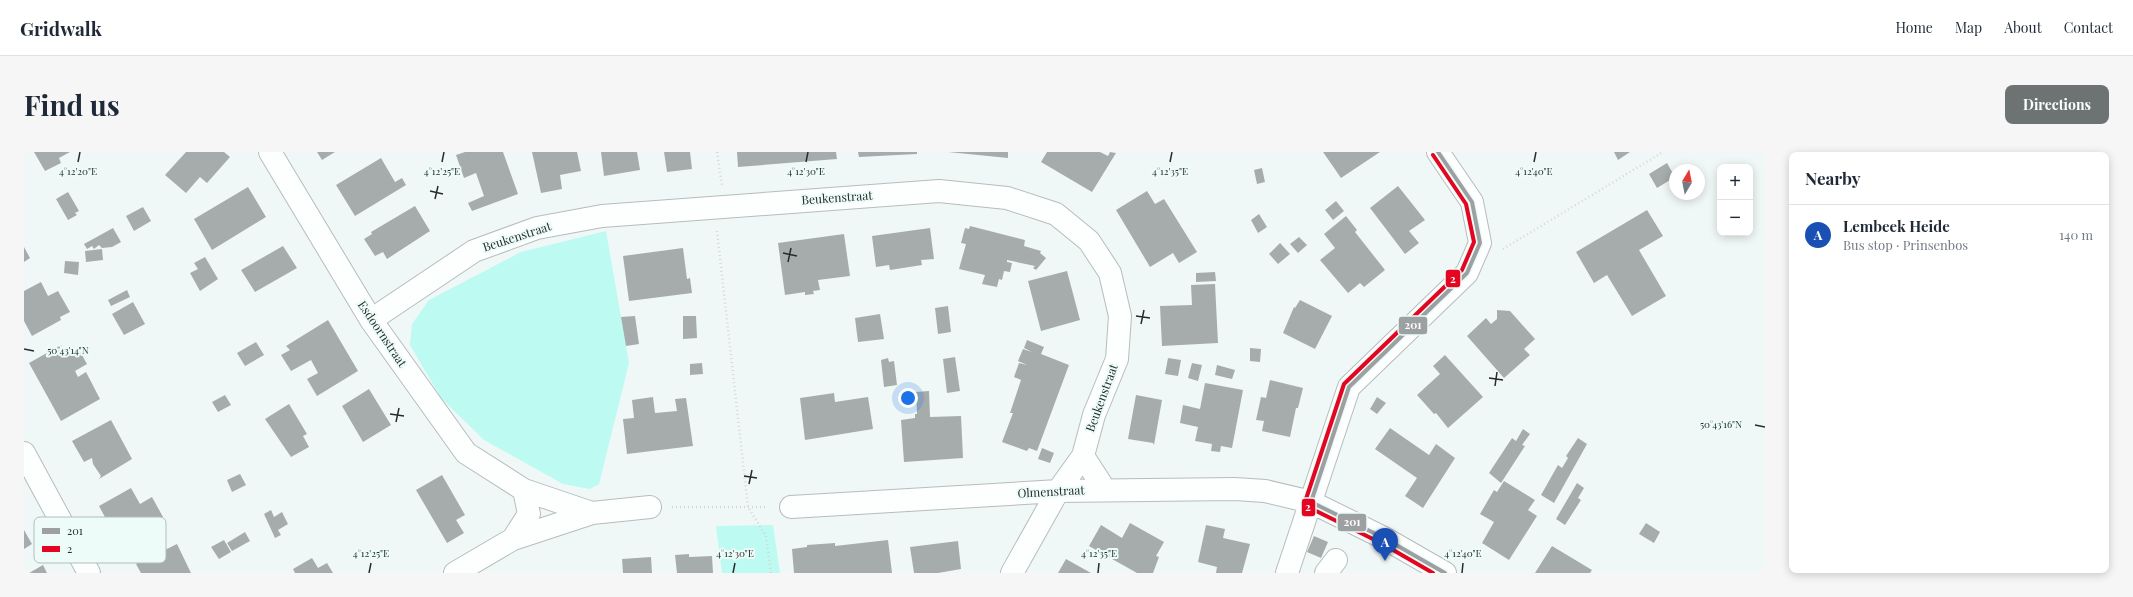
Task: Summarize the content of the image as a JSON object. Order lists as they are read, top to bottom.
{
  "streets": {
    "street": ["Beukenstraat", "Esdoornstraat", "Olmenstraat"]
  },
  "crossings": [
    ["Beukenstraat", "Esdoornstraat"],
    ["Beukenstraat", "Olmenstraat"]
  ],
  "lines": ["transit line 201", "transit line 2"],
  "legend": ["201", "2"],
  "north": "top",
  "page": {
    "header": "Gridwalk",
    "nav": [
      "Home",
      "Map",
      "About",
      "Contact"
    ],
    "buttons": "Directions",
    "title": "Find us",
    "heading": "Nearby",
    "map_buttons": ["+", "−"],
    "list": [
      {
        "mark": "A",
        "name": "Lembeek Heide",
        "note": "Bus stop · Prinsenbos",
        "value": "140 m"
      }
    ],
    "pins": "A"
  },
  "coordinates": [
    "4°12'20\"E",
    "4°12'40\"E",
    "4°12'25\"E",
    "4°12'30\"E",
    "4°12'35\"E",
    "50°43'14\"N",
    "50°43'16\"N"
  ]
}
